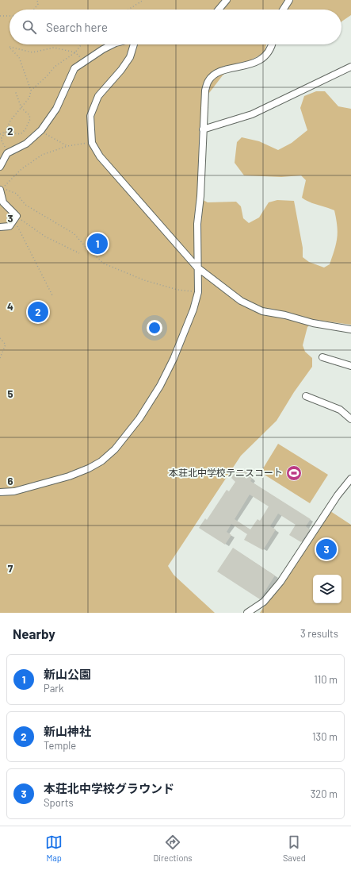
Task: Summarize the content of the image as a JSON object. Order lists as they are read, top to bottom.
{
  "places": {
    "sports": ["本荘北中学校テニスコート"]
  },
  "page": {
    "search": "Search here",
    "pins": ["1", "2", "3"],
    "heading": ["Nearby", "3 results"],
    "list": [
      {
        "mark": "1",
        "name": "新山公園",
        "note": "Park",
        "value": "110 m"
      },
      {
        "mark": "2",
        "name": "新山神社",
        "note": "Temple",
        "value": "130 m"
      },
      {
        "mark": "3",
        "name": "本荘北中学校グラウンド",
        "note": "Sports",
        "value": "320 m"
      }
    ],
    "nav": ["Map", "Directions", "Saved"]
  },
  "grid": {
    "rows": [
      "2",
      "3",
      "4",
      "5",
      "6",
      "7"
    ]
  }
}
